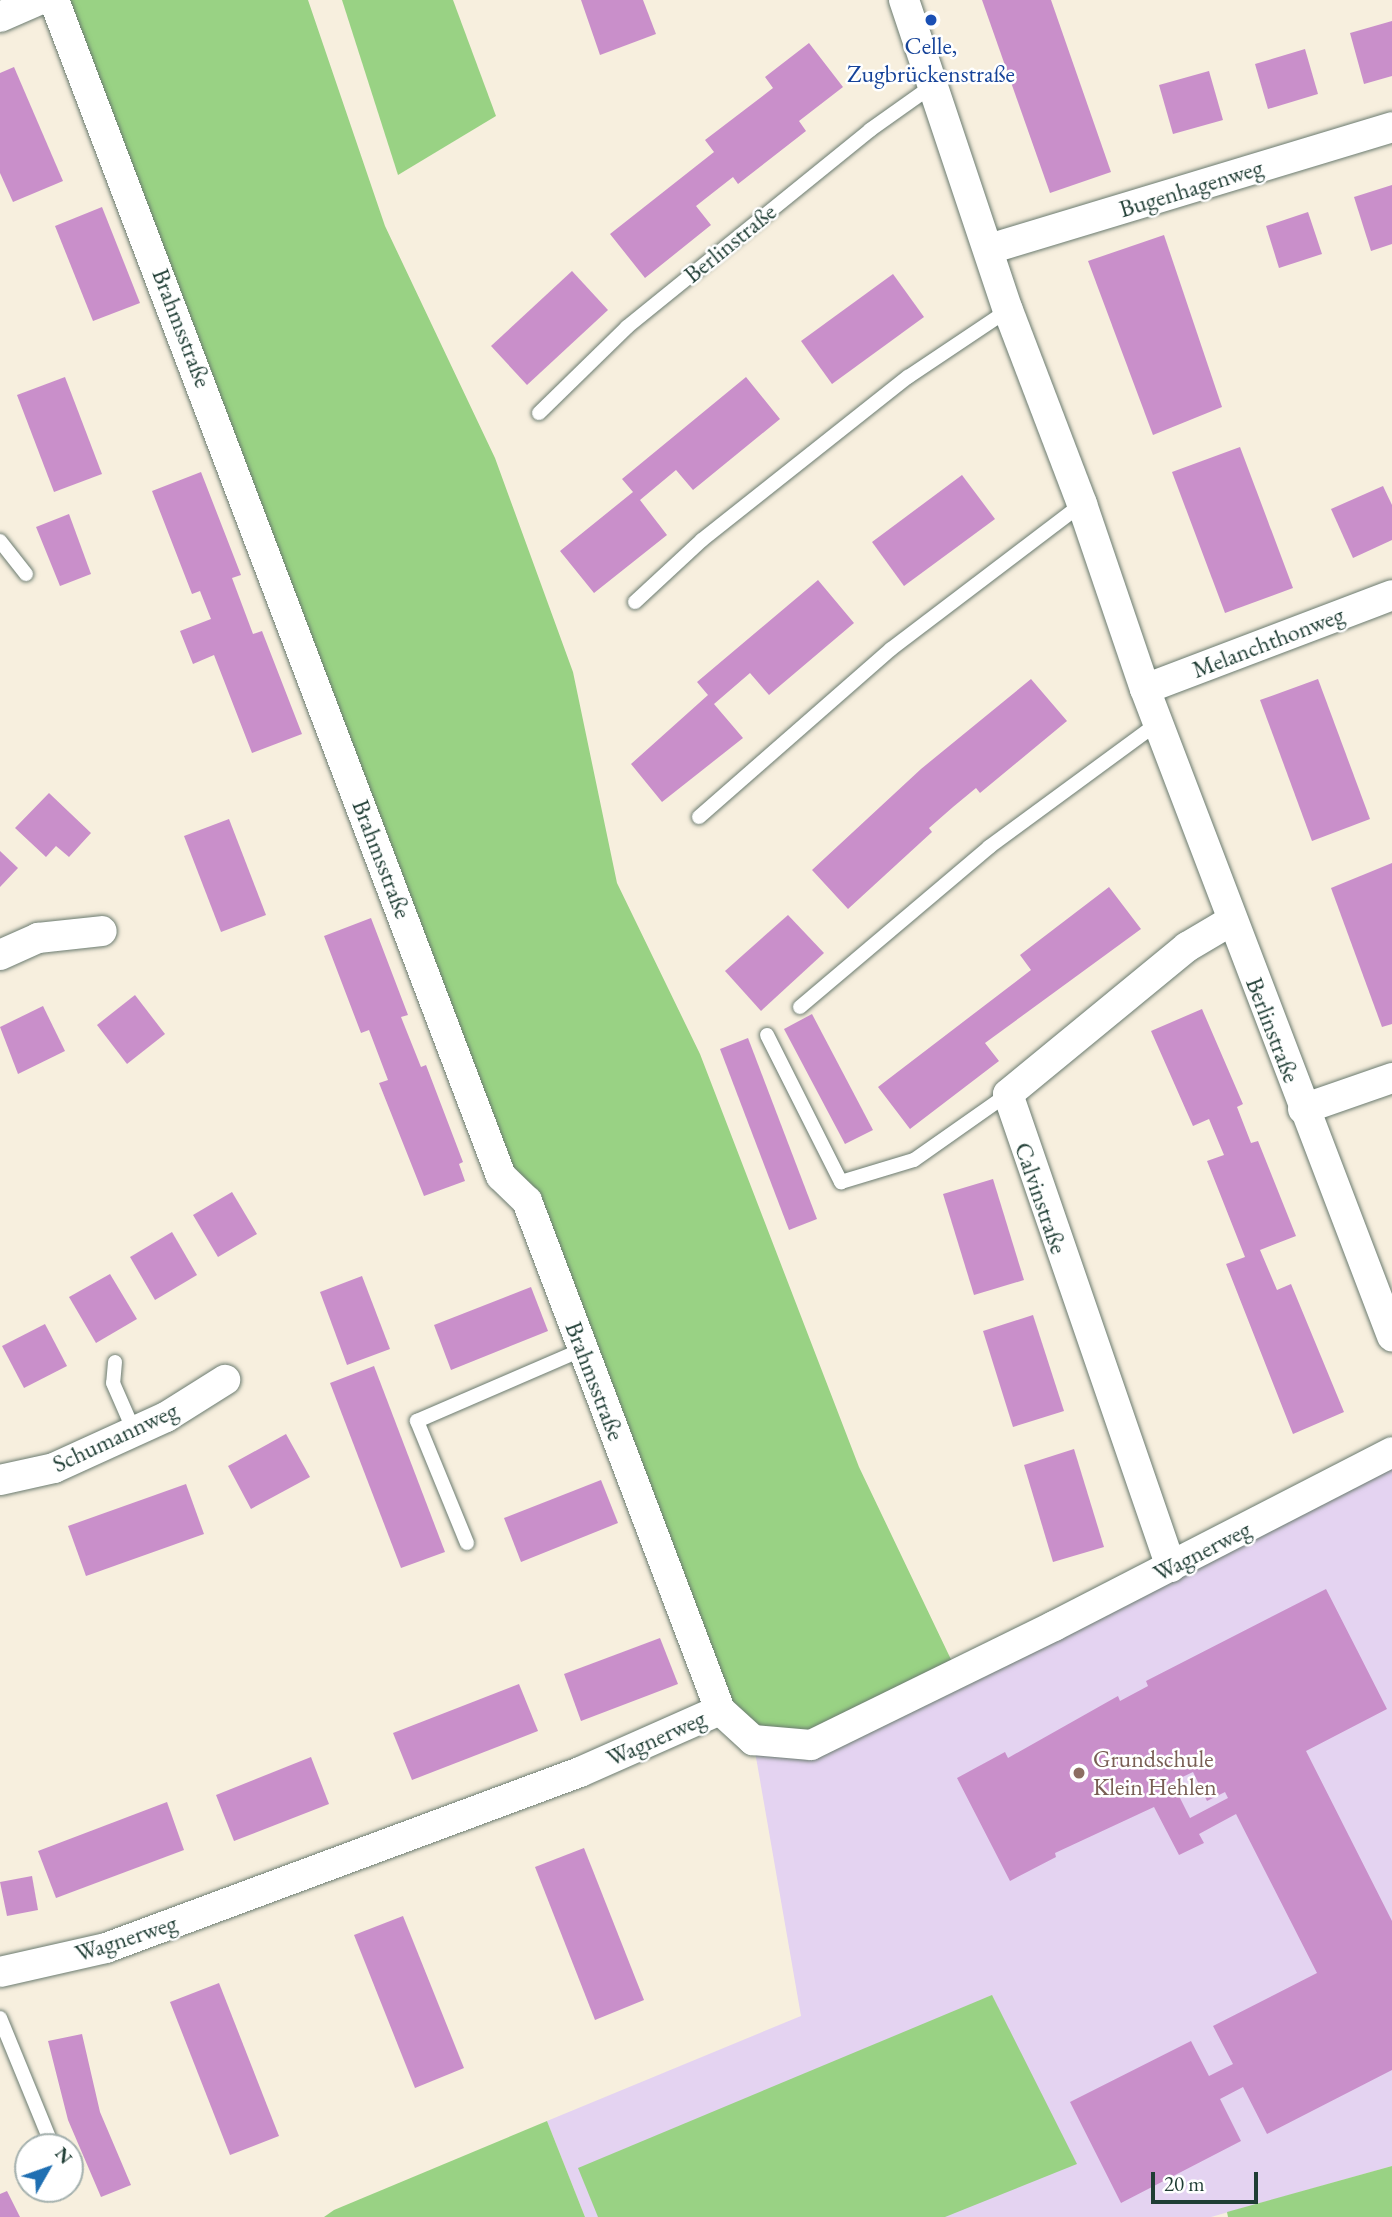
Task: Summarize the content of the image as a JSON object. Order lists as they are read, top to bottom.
{
  "streets": {
    "street": [
      "Bugenhagenweg",
      "Berlinstraße",
      "Brahmsstraße",
      "Melanchthonweg",
      "Calvinstraße",
      "Schumannweg",
      "Wagnerweg"
    ]
  },
  "crossings": [
    ["Bugenhagenweg", "Berlinstraße"],
    ["Berlinstraße", "Melanchthonweg"],
    ["Brahmsstraße", "Wagnerweg"],
    ["Calvinstraße", "Wagnerweg"]
  ],
  "places": ["Celle, Zugbrückenstraße", "Grundschule Klein Hehlen"],
  "scale_bar": "20 m",
  "north": "top right"
}
